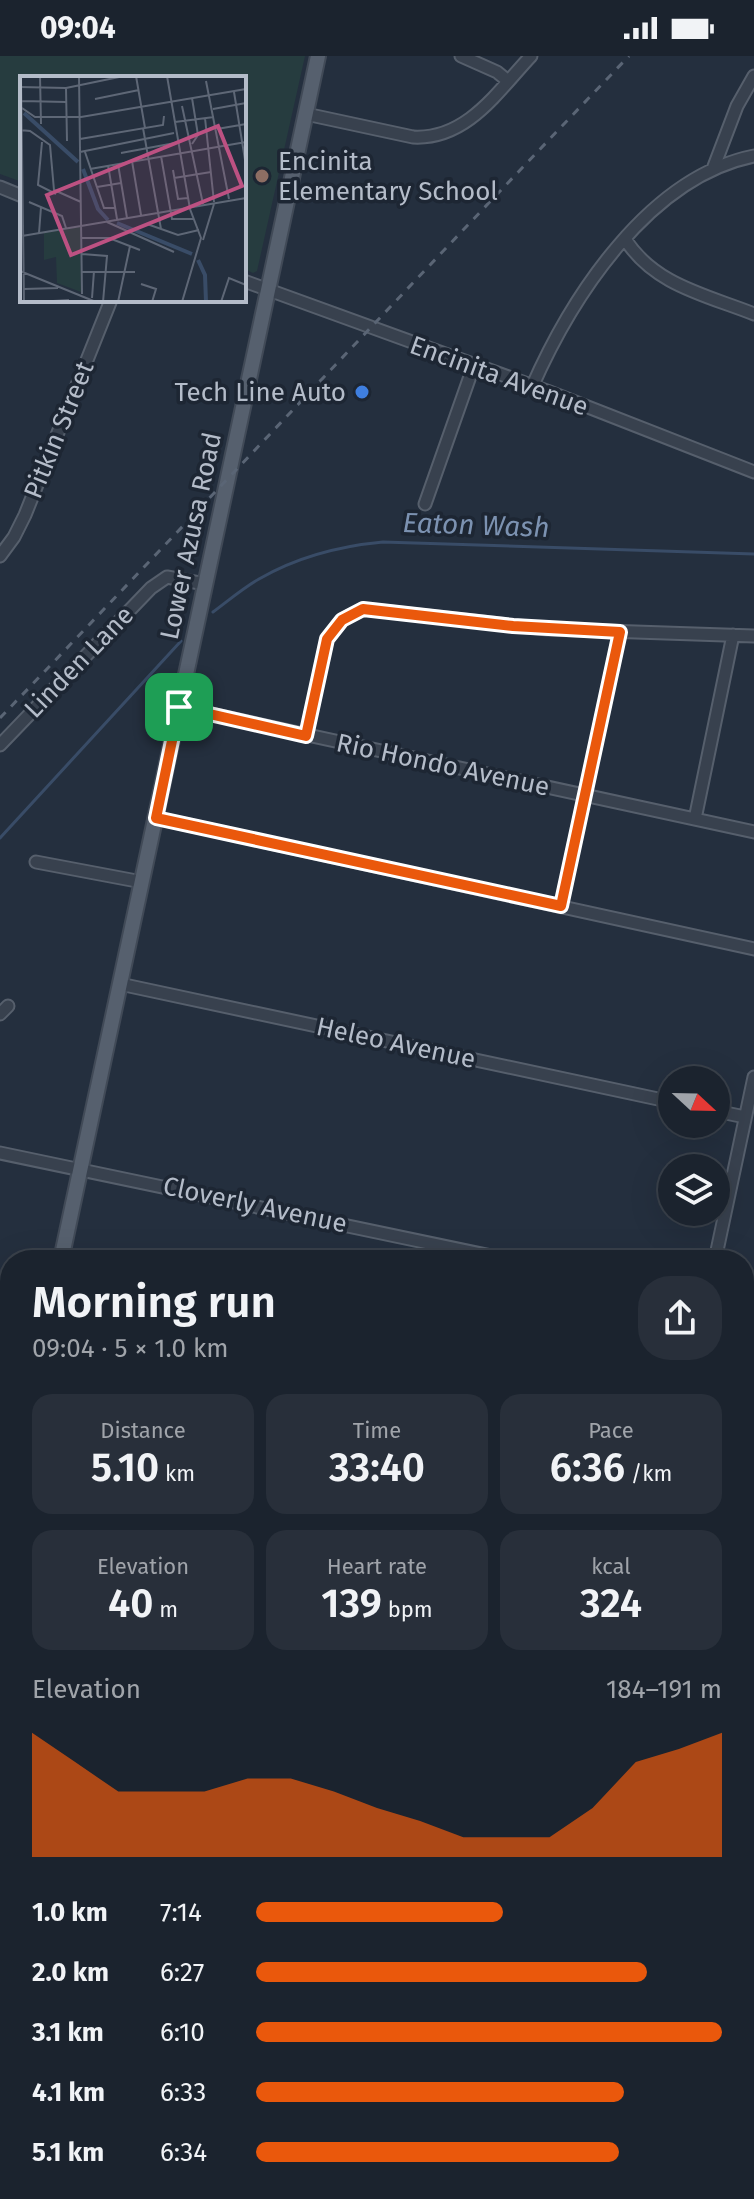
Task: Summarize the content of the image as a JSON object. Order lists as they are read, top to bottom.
{
  "streets": {
    "main road": ["Lower Azusa Road"],
    "street": [
      "Encinita Avenue",
      "Pitkin Street",
      "Linden Lane",
      "Rio Hondo Avenue",
      "Heleo Avenue",
      "Cloverly Avenue"
    ]
  },
  "crossings": [
    ["Encinita Avenue", "Lower Azusa Road"],
    ["Lower Azusa Road", "Linden Lane"],
    ["Lower Azusa Road", "Rio Hondo Avenue"],
    ["Lower Azusa Road", "Heleo Avenue"],
    ["Lower Azusa Road", "Cloverly Avenue"]
  ],
  "water": ["Eaton Wash"],
  "places": ["Encinita Elementary School", "Tech Line Auto"],
  "north": "right",
  "page": {
    "status": "09:04",
    "heading": ["Morning run", "09:04 · 5 × 1.0 km"],
    "stats": [
      ["Distance", "5.10 km"],
      ["Time", "33:40"],
      ["Pace", "6:36 /km"],
      ["Elevation", "40 m"],
      ["Heart rate", "139 bpm"],
      ["kcal", "324"]
    ],
    "chart": ["Elevation", "184–191 m"],
    "list": [
      {
        "name": "1.0 km",
        "note": "7:14"
      },
      {
        "name": "2.0 km",
        "note": "6:27"
      },
      {
        "name": "3.1 km",
        "note": "6:10"
      },
      {
        "name": "4.1 km",
        "note": "6:33"
      },
      {
        "name": "5.1 km",
        "note": "6:34"
      }
    ]
  }
}
